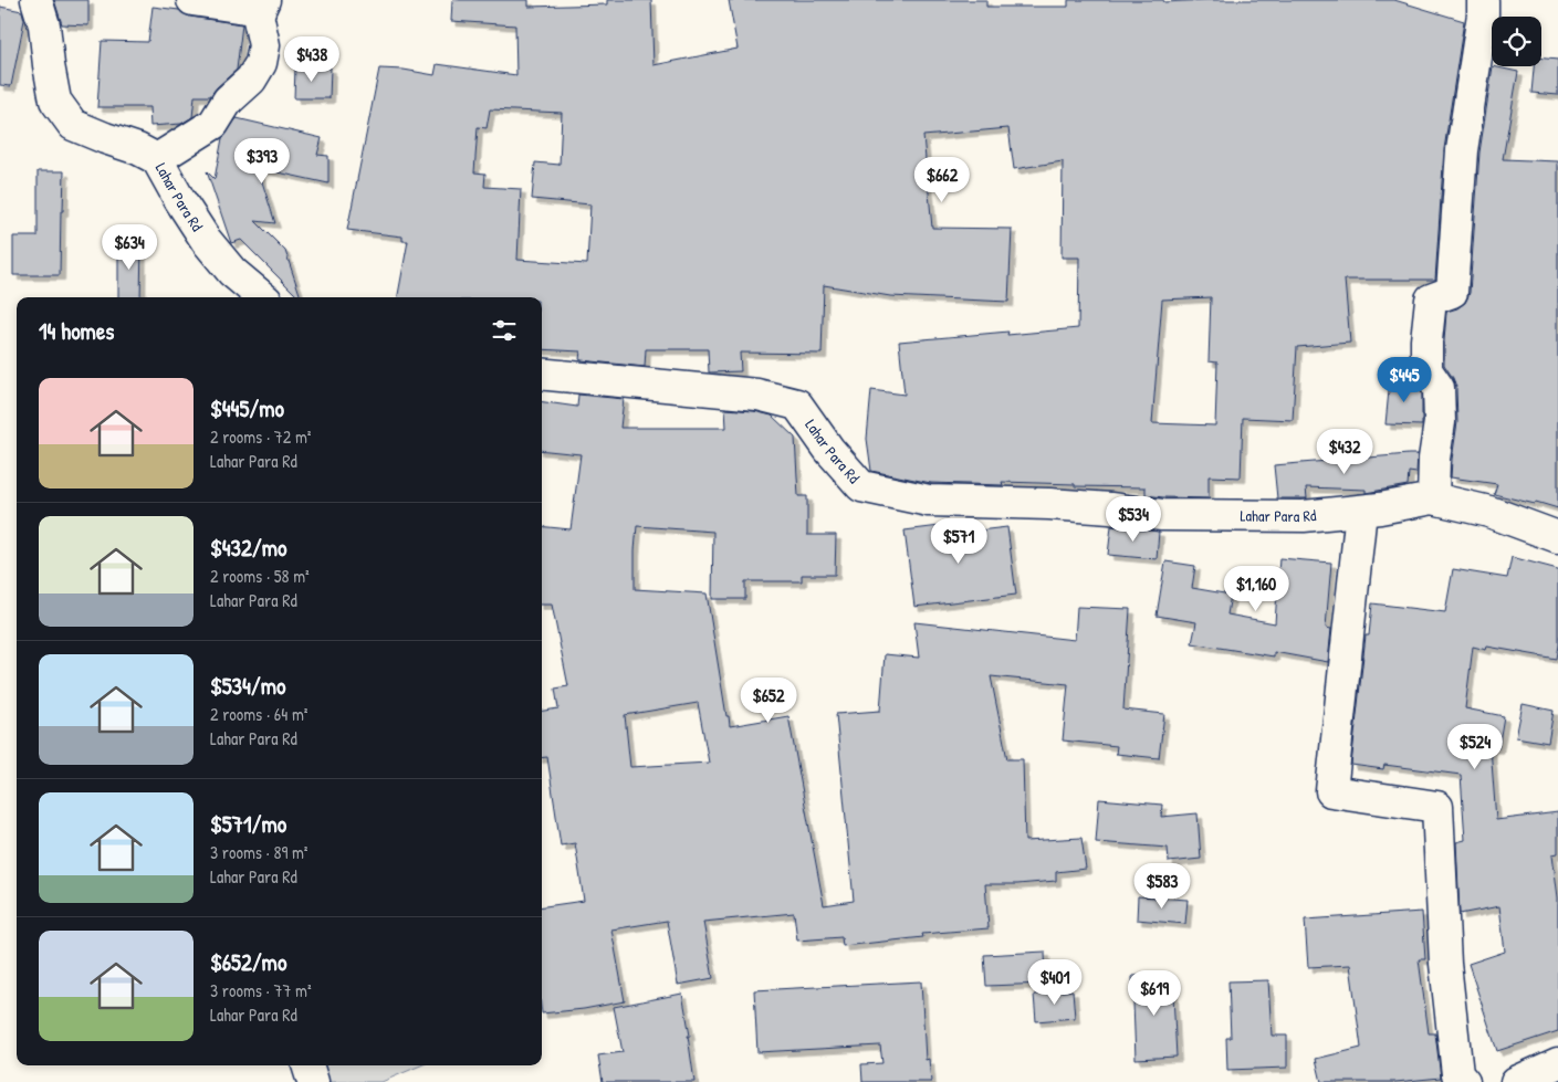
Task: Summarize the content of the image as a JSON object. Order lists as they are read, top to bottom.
{
  "streets": {
    "street": ["Lahar Para Rd"]
  },
  "page": {
    "price": [
      "$438",
      "$393",
      "$662",
      "$634",
      "$445",
      "$432",
      "$534",
      "$571",
      "$1,160",
      "$652",
      "$524",
      "$583",
      "$401",
      "$619"
    ],
    "heading": "14 homes",
    "list": [
      {
        "name": "$445/mo",
        "note": "2 rooms · 72 m² · Lahar Para Rd"
      },
      {
        "name": "$432/mo",
        "note": "2 rooms · 58 m² · Lahar Para Rd"
      },
      {
        "name": "$534/mo",
        "note": "2 rooms · 64 m² · Lahar Para Rd"
      },
      {
        "name": "$571/mo",
        "note": "3 rooms · 89 m² · Lahar Para Rd"
      },
      {
        "name": "$652/mo",
        "note": "3 rooms · 77 m² · Lahar Para Rd"
      }
    ]
  }
}
